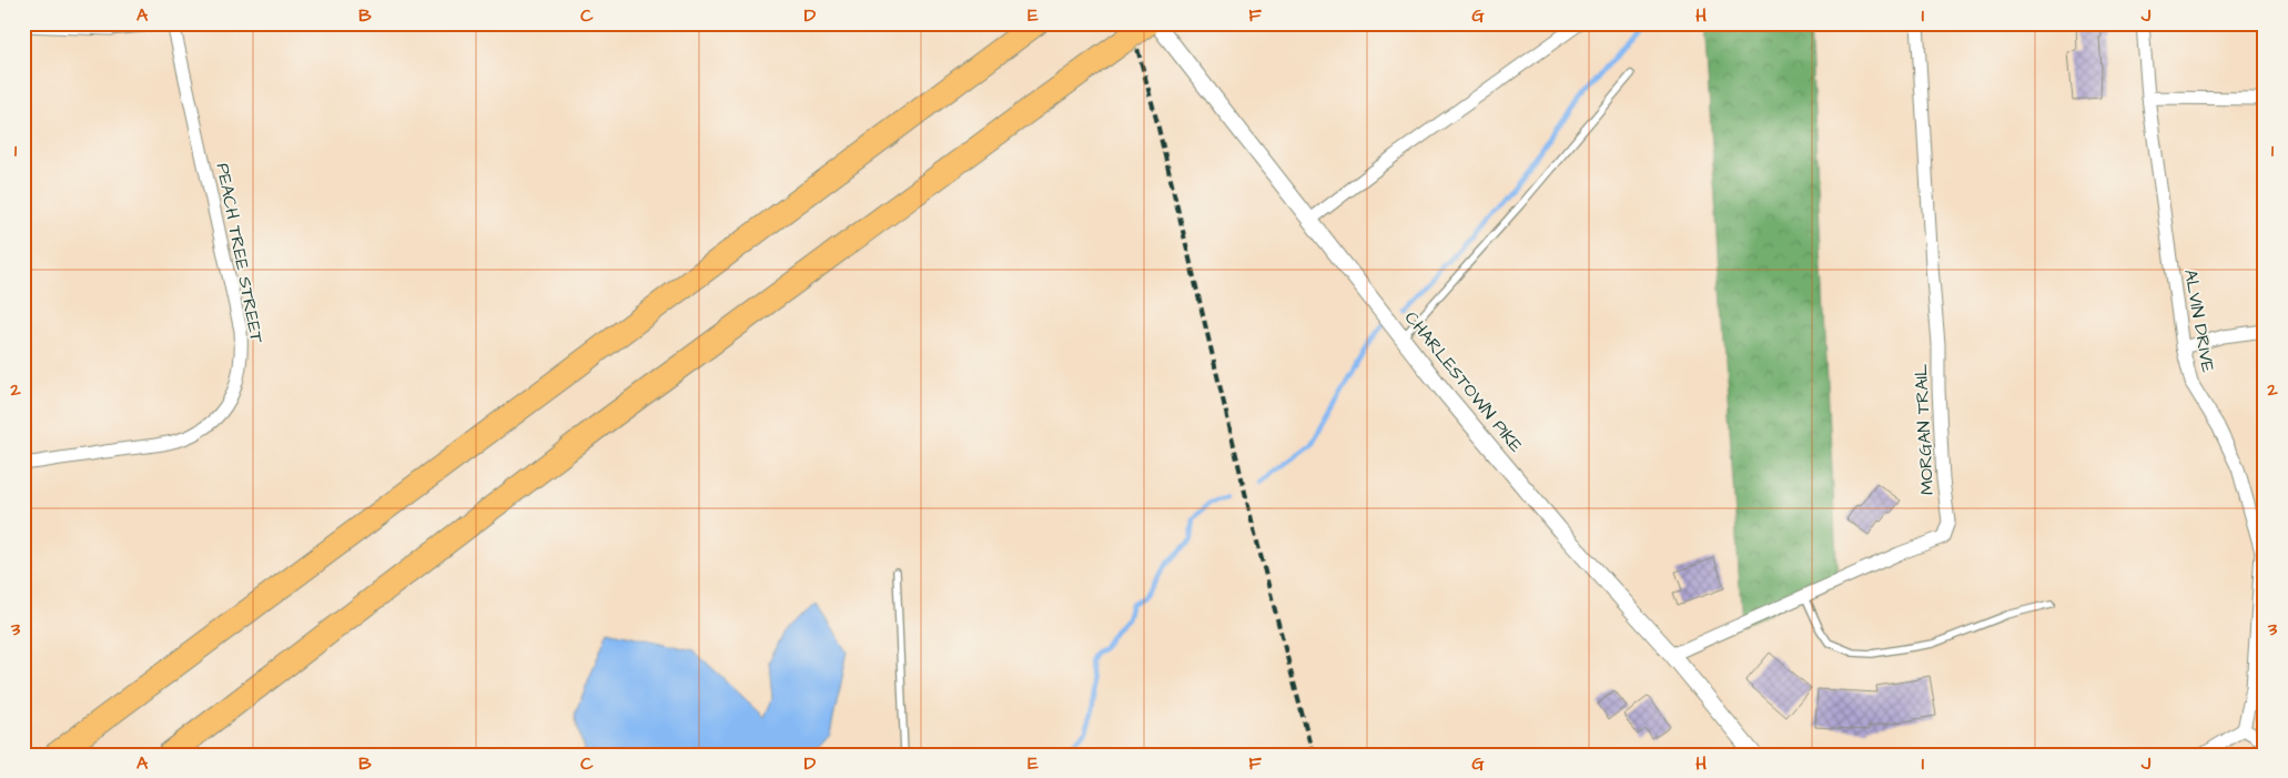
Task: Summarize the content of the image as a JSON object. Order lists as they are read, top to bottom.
{
  "streets": {
    "street": [
      "PEACH TREE STREET",
      "ALVIN DRIVE",
      "CHARLESTOWN PIKE",
      "MORGAN TRAIL"
    ]
  },
  "crossings": [
    ["CHARLESTOWN PIKE", "MORGAN TRAIL"]
  ],
  "grid": {
    "columns": [
      "A",
      "B",
      "C",
      "D",
      "E",
      "F",
      "G",
      "H",
      "I",
      "J"
    ],
    "rows": ["1", "2", "3"]
  }
}
